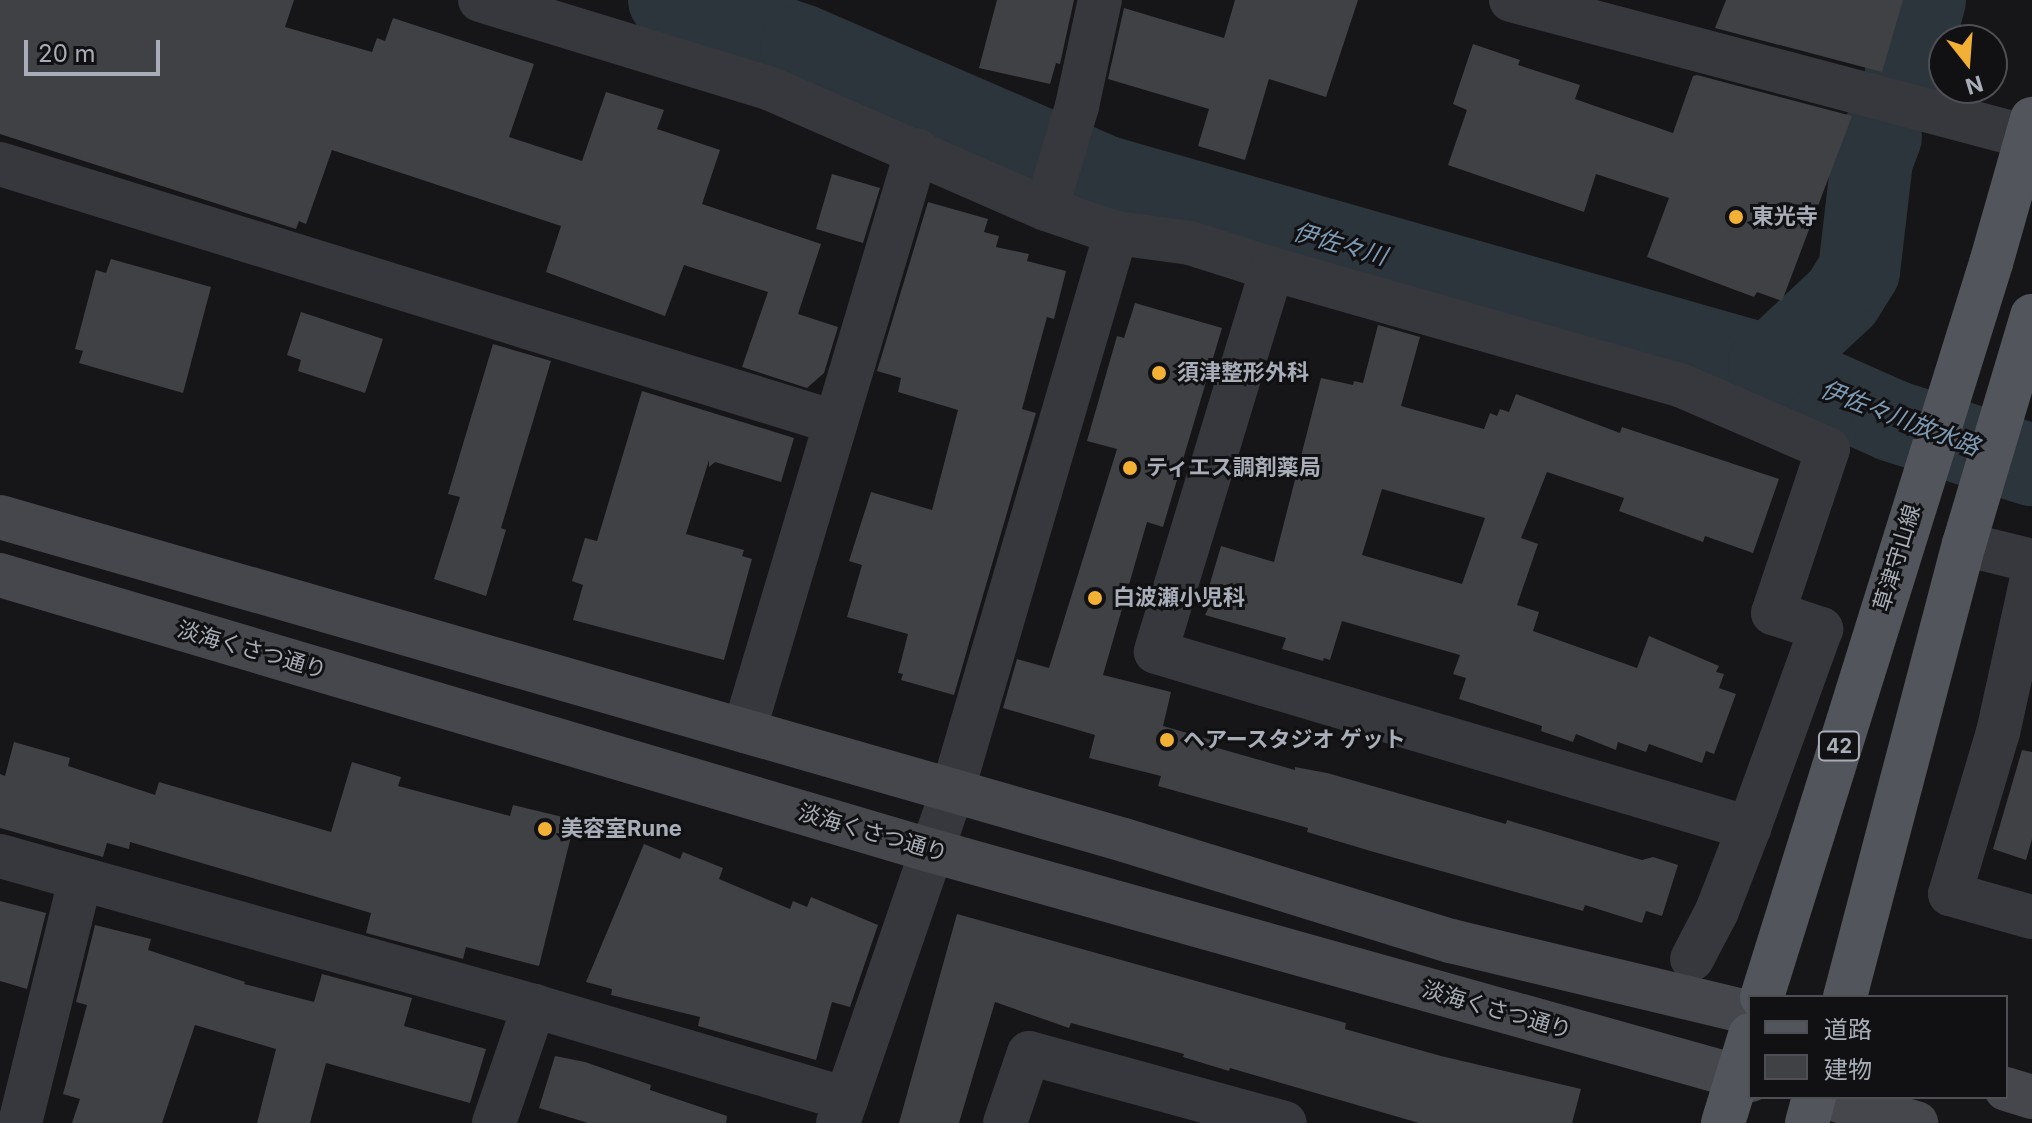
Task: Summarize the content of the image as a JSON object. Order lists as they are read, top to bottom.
{
  "streets": {
    "main road": ["草津守山線", "42"],
    "street": ["淡海くさつ通り"]
  },
  "water": ["伊佐々川", "伊佐々川放水路"],
  "places": [
    "東光寺",
    "須津整形外科",
    "ティエス調剤薬局",
    "白波瀬小児科",
    "ヘアースタジオ ゲット",
    "美容室Rune"
  ],
  "legend": ["道路", "建物"],
  "scale_bar": "20 m",
  "north": "bottom"
}
